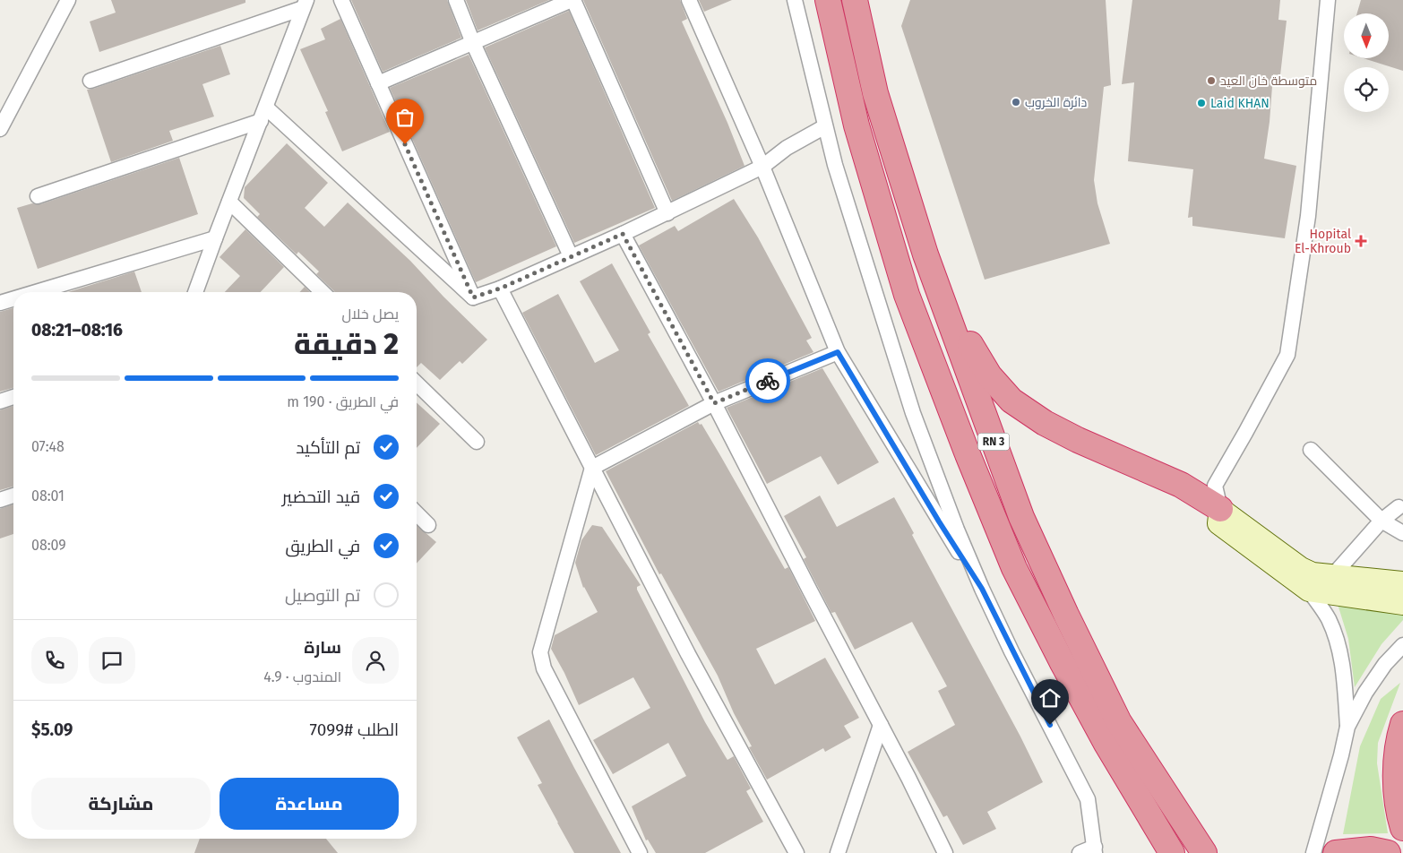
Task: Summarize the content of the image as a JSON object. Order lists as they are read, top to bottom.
{
  "streets": {
    "highway": ["RN 3"]
  },
  "places": {
    "other": ["متوسطة خان العيد", "دائرة الخروب", "Laid KHAN"],
    "health": ["Hopital El-Khroub"]
  },
  "north": "bottom",
  "page": {
    "heading": ["2 دقيقة", "يصل خلال", "08:16–08:21"],
    "panel": [
      "سارة",
      "المندوب · 4.9",
      "الطلب #7099",
      "$5.09"
    ],
    "bar": "في الطريق · 190 m",
    "list": [
      ["تم التأكيد", "07:48"],
      ["قيد التحضير", "08:01"],
      ["في الطريق", "08:09"],
      "تم التوصيل"
    ],
    "buttons": ["مساعدة", "مشاركة"]
  }
}
